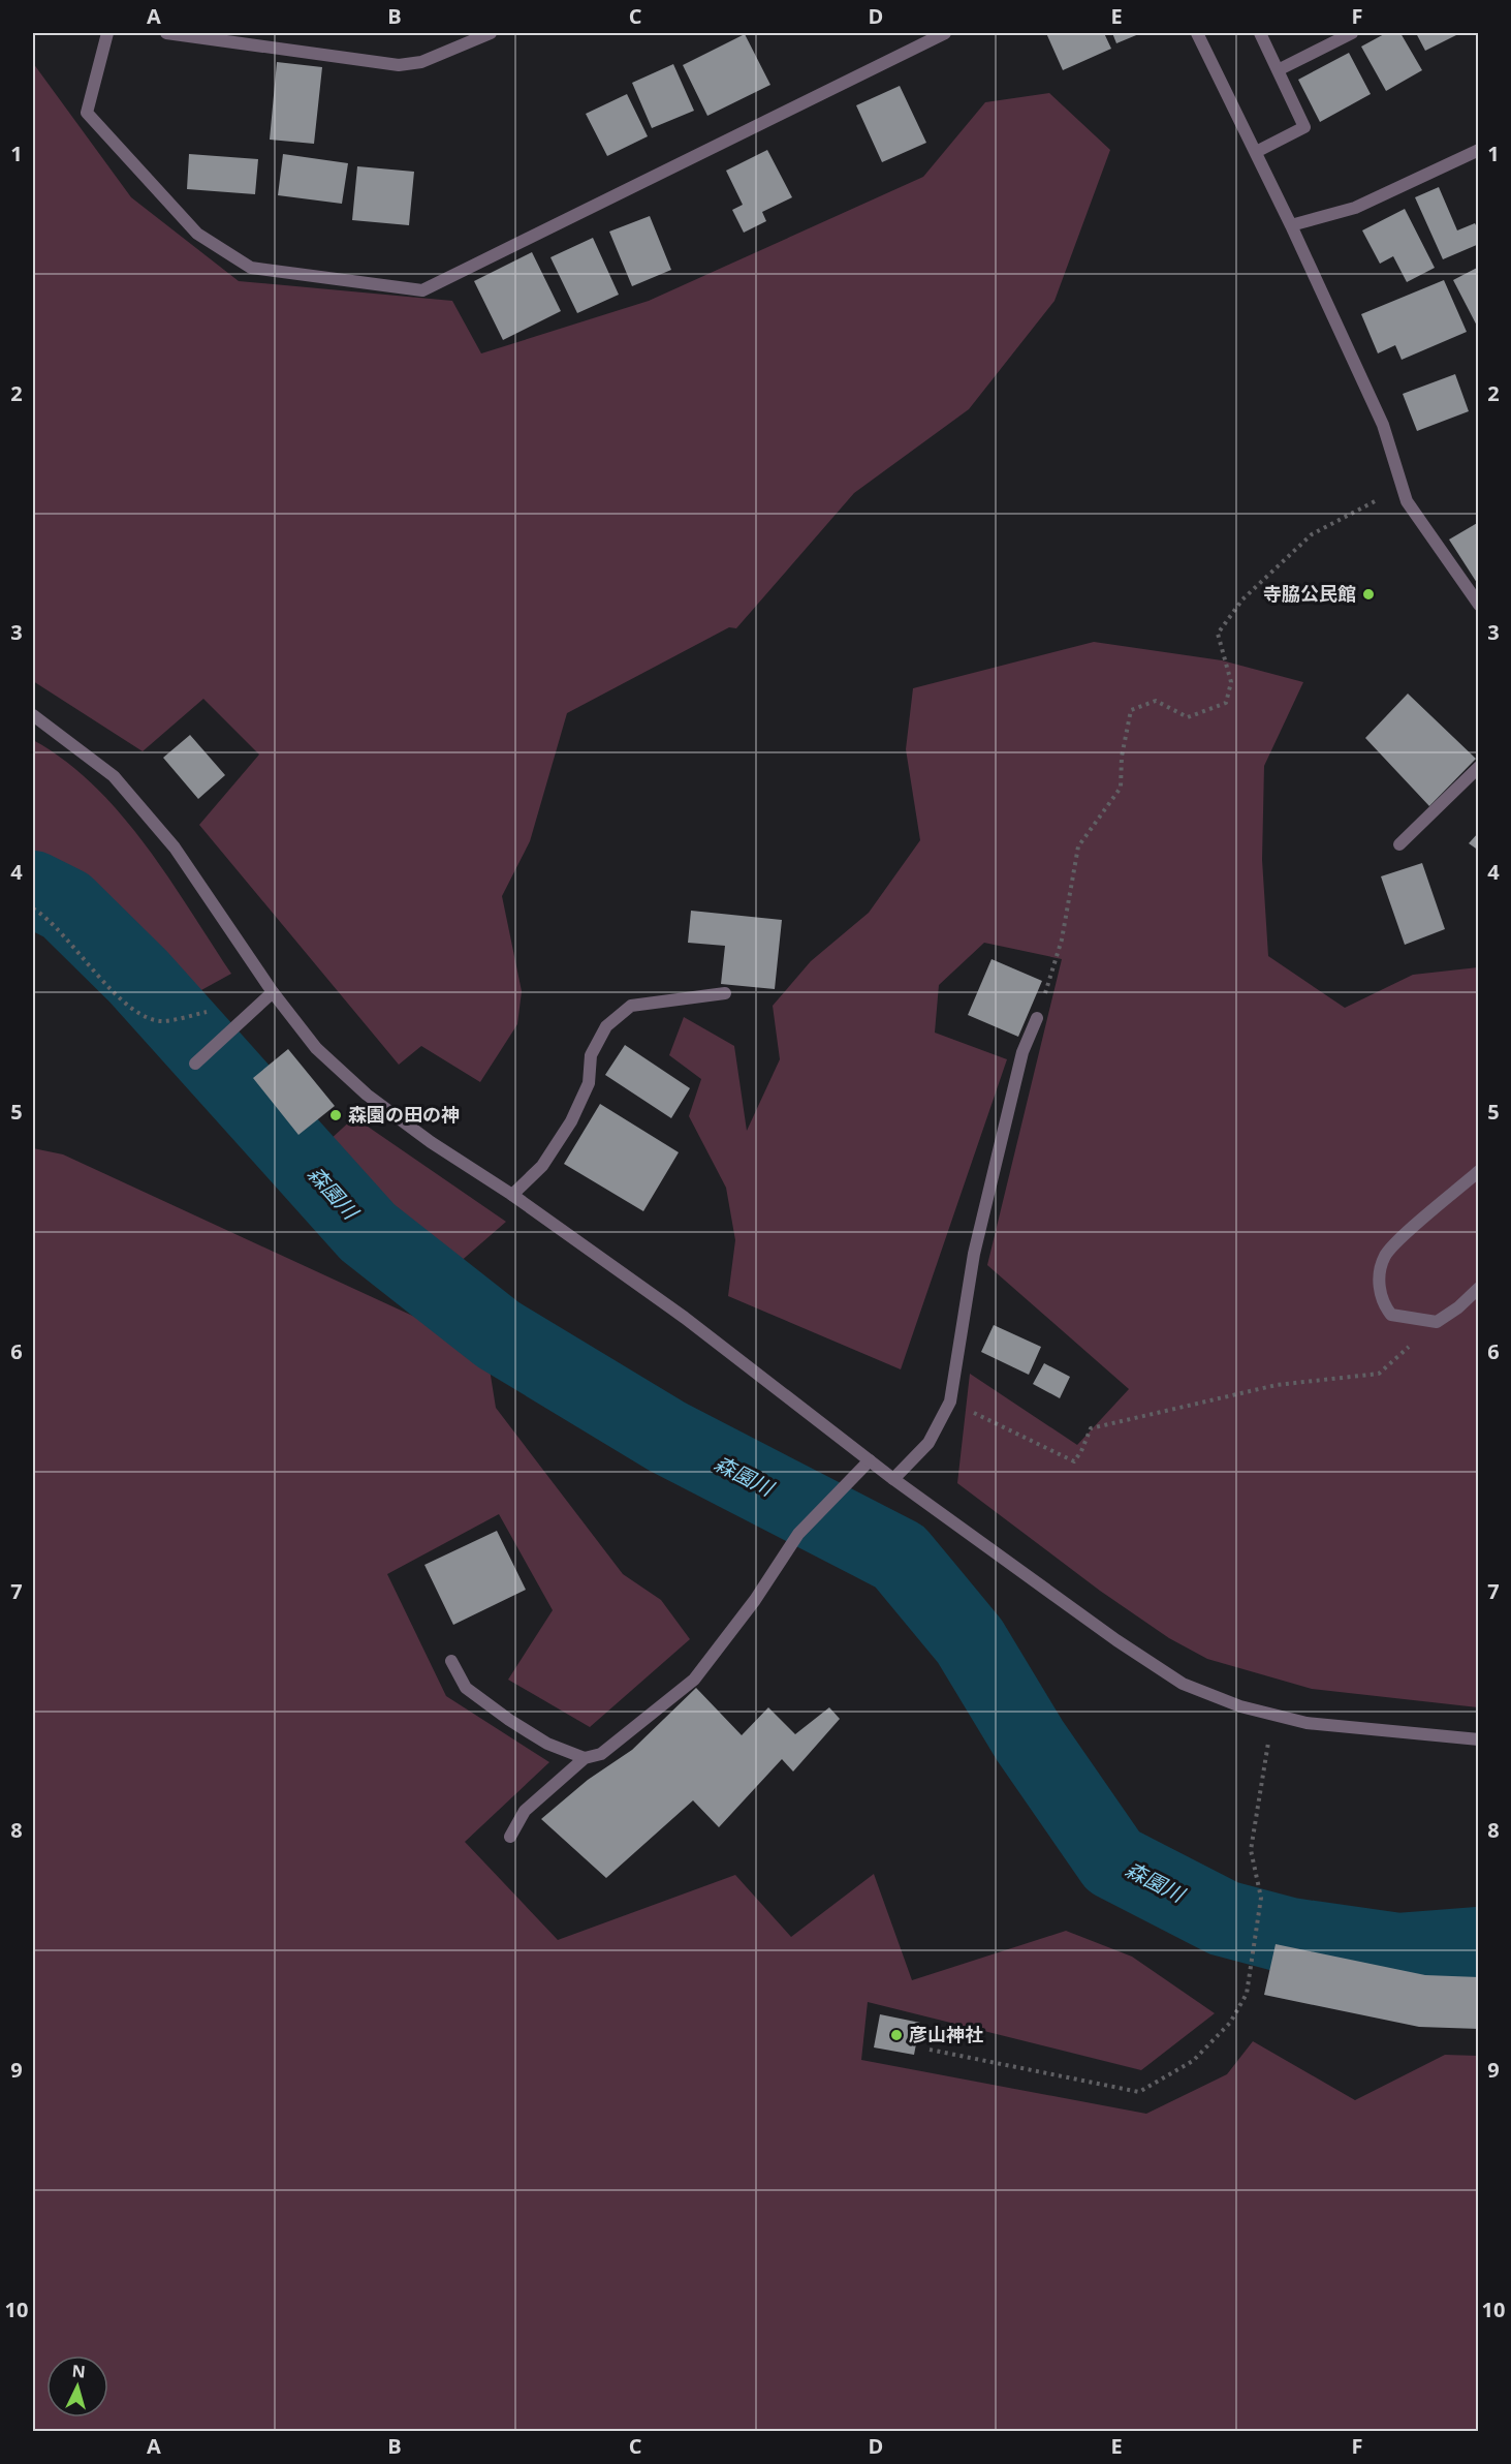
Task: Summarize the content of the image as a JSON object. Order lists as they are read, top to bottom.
{
  "water": ["森園川"],
  "places": ["寺脇公民館", "森園の田の神", "彦山神社"],
  "north": "top",
  "grid": {
    "columns": [
      "A",
      "B",
      "C",
      "D",
      "E",
      "F"
    ],
    "rows": [
      "1",
      "2",
      "3",
      "4",
      "5",
      "6",
      "7",
      "8",
      "9",
      "10"
    ]
  }
}
